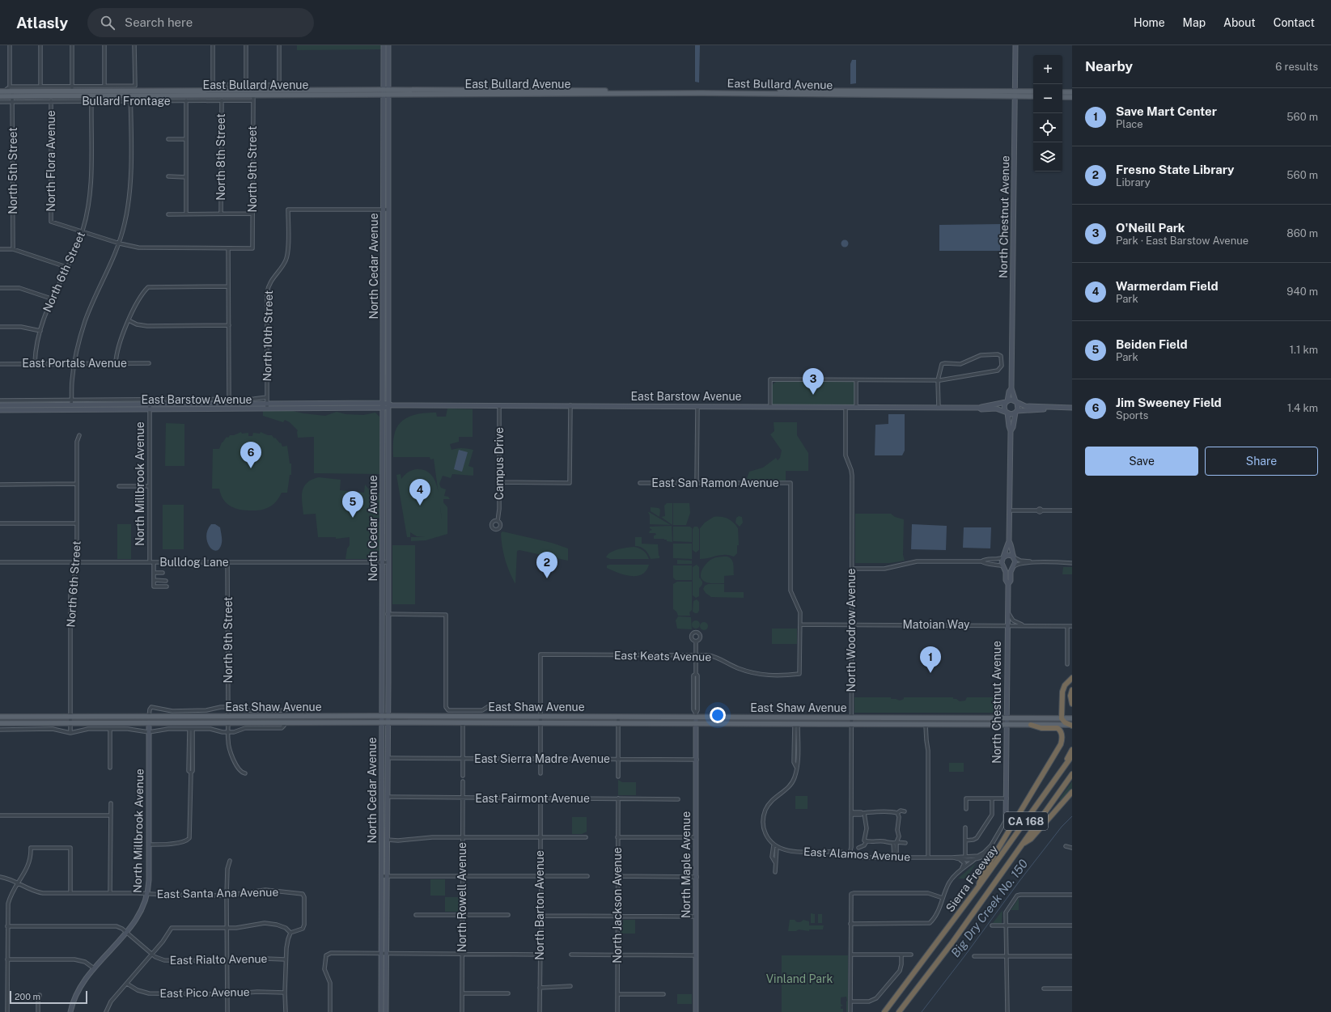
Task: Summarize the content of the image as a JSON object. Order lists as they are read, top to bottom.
{
  "streets": {
    "highway": ["CA 168", "Sierra Freeway"],
    "main road": [
      "East Bullard Avenue",
      "North Chestnut Avenue",
      "North Cedar Avenue",
      "East Barstow Avenue",
      "North Millbrook Avenue",
      "East Shaw Avenue",
      "North Maple Avenue"
    ],
    "street": [
      "Bullard Frontage",
      "North 8th Street",
      "North Flora Avenue",
      "North 9th Street",
      "North 5th Street",
      "North 6th Street",
      "North 10th Street",
      "East Portals Avenue",
      "Campus Drive",
      "East San Ramon Avenue",
      "Bulldog Lane",
      "Matoian Way",
      "North Woodrow Avenue",
      "East Keats Avenue",
      "East Sierra Madre Avenue",
      "East Fairmont Avenue",
      "East Alamos Avenue",
      "East Santa Ana Avenue",
      "North Rowell Avenue",
      "North Barton Avenue",
      "North Jackson Avenue",
      "East Rialto Avenue",
      "East Pico Avenue"
    ]
  },
  "crossings": [
    ["East Bullard Avenue", "Bullard Frontage"],
    ["East Bullard Avenue", "North 9th Street"],
    ["East Bullard Avenue", "North 5th Street"],
    ["East Bullard Avenue", "North Chestnut Avenue"],
    ["East Bullard Avenue", "North Cedar Avenue"],
    ["Bullard Frontage", "North 8th Street"],
    ["Bullard Frontage", "North Flora Avenue"],
    ["Bullard Frontage", "North 9th Street"],
    ["Bullard Frontage", "North 5th Street"],
    ["Bullard Frontage", "North 6th Street"],
    ["North Flora Avenue", "North 6th Street"],
    ["North 9th Street", "Bulldog Lane"],
    ["North 9th Street", "East Shaw Avenue"],
    ["North Chestnut Avenue", "East Barstow Avenue"],
    ["North Chestnut Avenue", "Matoian Way"],
    ["North Chestnut Avenue", "East Shaw Avenue"],
    ["North Cedar Avenue", "North 10th Street"],
    ["North Cedar Avenue", "East Barstow Avenue"],
    ["North Cedar Avenue", "Bulldog Lane"],
    ["North Cedar Avenue", "East Shaw Avenue"],
    ["North Cedar Avenue", "East Sierra Madre Avenue"],
    ["North Cedar Avenue", "East Fairmont Avenue"],
    ["North 6th Street", "East Portals Avenue"],
    ["North 6th Street", "Bulldog Lane"],
    ["North 6th Street", "East Shaw Avenue"],
    ["North 10th Street", "East Barstow Avenue"],
    ["East Barstow Avenue", "Campus Drive"],
    ["East Barstow Avenue", "North Millbrook Avenue"],
    ["East Barstow Avenue", "North Woodrow Avenue"],
    ["East San Ramon Avenue", "Matoian Way"],
    ["East San Ramon Avenue", "East Keats Avenue"],
    ["North Millbrook Avenue", "Bulldog Lane"],
    ["North Millbrook Avenue", "East Shaw Avenue"],
    ["North Millbrook Avenue", "East Santa Ana Avenue"],
    ["North Millbrook Avenue", "East Rialto Avenue"],
    ["Matoian Way", "North Woodrow Avenue"],
    ["Matoian Way", "East Keats Avenue"],
    ["North Woodrow Avenue", "East Shaw Avenue"],
    ["North Woodrow Avenue", "East Alamos Avenue"],
    ["East Keats Avenue", "East Shaw Avenue"],
    ["East Shaw Avenue", "North Maple Avenue"],
    ["East Sierra Madre Avenue", "North Maple Avenue"],
    ["East Fairmont Avenue", "North Rowell Avenue"],
    ["East Fairmont Avenue", "North Barton Avenue"],
    ["East Fairmont Avenue", "North Jackson Avenue"]
  ],
  "water": ["Big Dry Creek No. 150"],
  "parks": ["Vinland Park"],
  "scale_bar": "200 m",
  "page": {
    "header": "Atlasly",
    "search": "Search here",
    "nav": [
      "Home",
      "Map",
      "About",
      "Contact"
    ],
    "heading": ["Nearby", "6 results"],
    "map_buttons": ["+", "−"],
    "list": [
      {
        "mark": "1",
        "name": "Save Mart Center",
        "note": "Place",
        "value": "560 m"
      },
      {
        "mark": "2",
        "name": "Fresno State Library",
        "note": "Library",
        "value": "560 m"
      },
      {
        "mark": "3",
        "name": "O'Neill Park",
        "note": "Park · East Barstow Avenue",
        "value": "860 m"
      },
      {
        "mark": "4",
        "name": "Warmerdam Field",
        "note": "Park",
        "value": "940 m"
      },
      {
        "mark": "5",
        "name": "Beiden Field",
        "note": "Park",
        "value": "1.1 km"
      },
      {
        "mark": "6",
        "name": "Jim Sweeney Field",
        "note": "Sports",
        "value": "1.4 km"
      }
    ],
    "pins": [
      "3",
      "6",
      "4",
      "5",
      "2",
      "1"
    ],
    "buttons": ["Save", "Share"],
    "scale": "200 m"
  }
}
